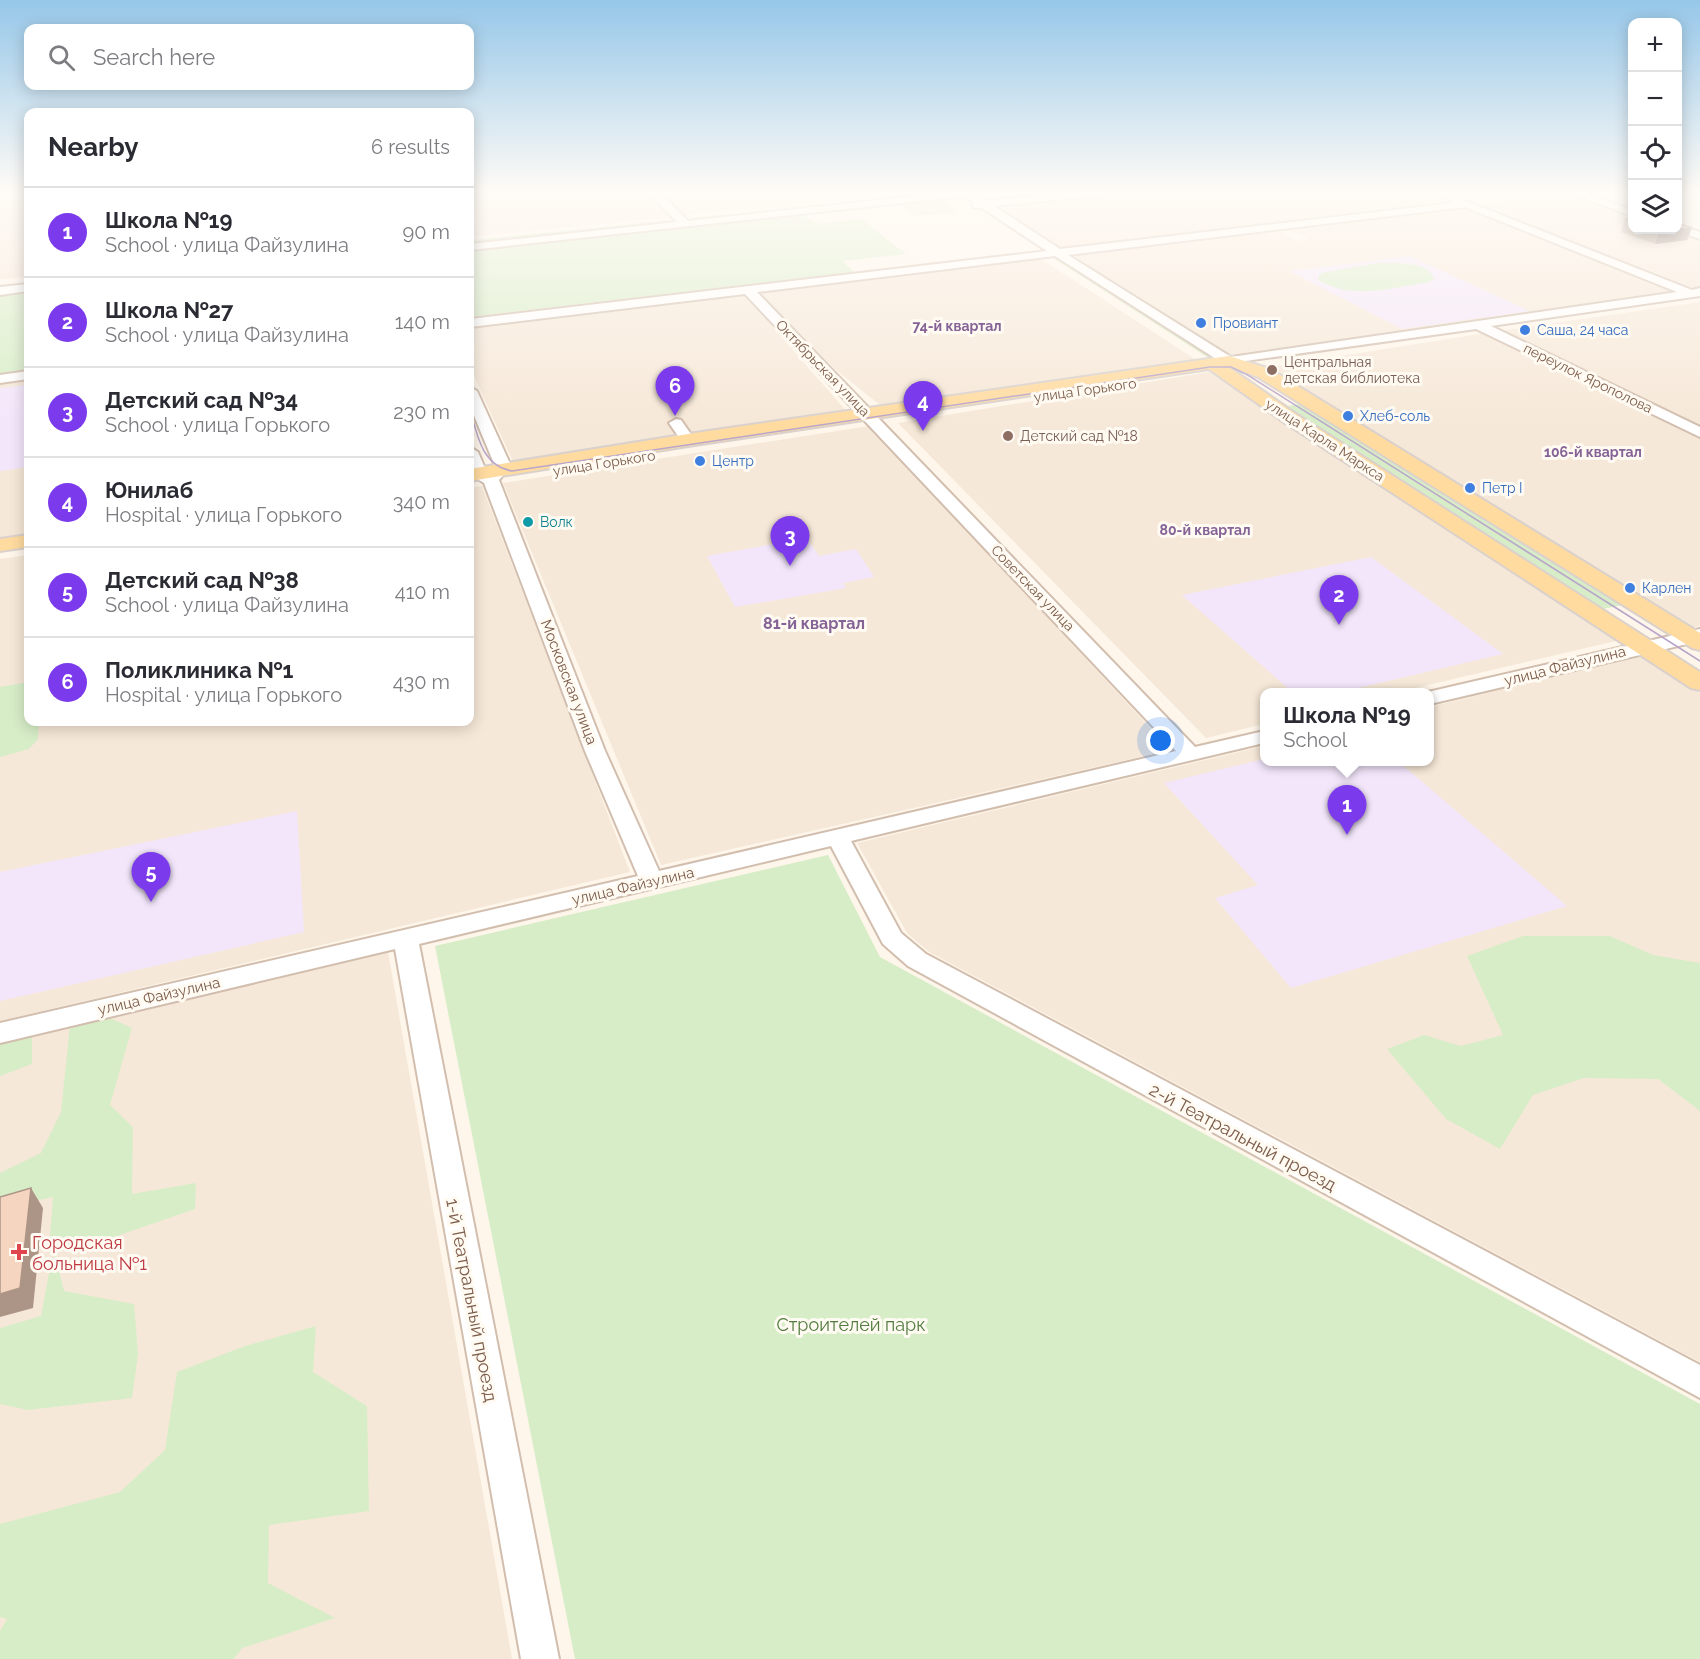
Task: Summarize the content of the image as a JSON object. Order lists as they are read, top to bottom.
{
  "streets": {
    "main road": ["улица Горького", "улица Карла Маркса"],
    "street": [
      "Октябрьская улица",
      "переулок Ярополова",
      "Советская улица",
      "улица Файзулина",
      "Московская улица",
      "2-й Театральный проезд",
      "1-й Театральный проезд"
    ]
  },
  "crossings": [
    ["Октябрьская улица", "улица Горького"],
    ["Октябрьская улица", "Советская улица"],
    ["переулок Ярополова", "улица Горького"],
    ["улица Горького", "улица Карла Маркса"],
    ["улица Горького", "Советская улица"],
    ["улица Горького", "Московская улица"],
    ["улица Карла Маркса", "улица Файзулина"],
    ["Советская улица", "улица Файзулина"],
    ["улица Файзулина", "Московская улица"],
    ["улица Файзулина", "2-й Театральный проезд"],
    ["улица Файзулина", "1-й Театральный проезд"]
  ],
  "districts": [
    "74-й квартал",
    "106-й квартал",
    "80-й квартал",
    "81-й квартал"
  ],
  "parks": ["Строителей парк"],
  "places": {
    "other": [
      "Провиант",
      "Саша, 24 часа",
      "Центральная детская библиотека",
      "Хлеб-соль",
      "Детский сад №18",
      "Центр",
      "Петр I",
      "Волк",
      "Карлен"
    ],
    "health": ["Городская больница №1"]
  },
  "page": {
    "map_buttons": ["+", "−"],
    "search": "Search here",
    "heading": ["Nearby", "6 results"],
    "list": [
      {
        "mark": "1",
        "name": "Школа №19",
        "note": "School · улица Файзулина",
        "value": "90 m"
      },
      {
        "mark": "2",
        "name": "Школа №27",
        "note": "School · улица Файзулина",
        "value": "140 m"
      },
      {
        "mark": "3",
        "name": "Детский сад №34",
        "note": "School · улица Горького",
        "value": "230 m"
      },
      {
        "mark": "4",
        "name": "Юнилаб",
        "note": "Hospital · улица Горького",
        "value": "340 m"
      },
      {
        "mark": "5",
        "name": "Детский сад №38",
        "note": "School · улица Файзулина",
        "value": "410 m"
      },
      {
        "mark": "6",
        "name": "Поликлиника №1",
        "note": "Hospital · улица Горького",
        "value": "430 m"
      }
    ],
    "pins": [
      "6",
      "4",
      "3",
      "2",
      "1",
      "5"
    ],
    "popup": ["Школа №19", "School"]
  }
}
